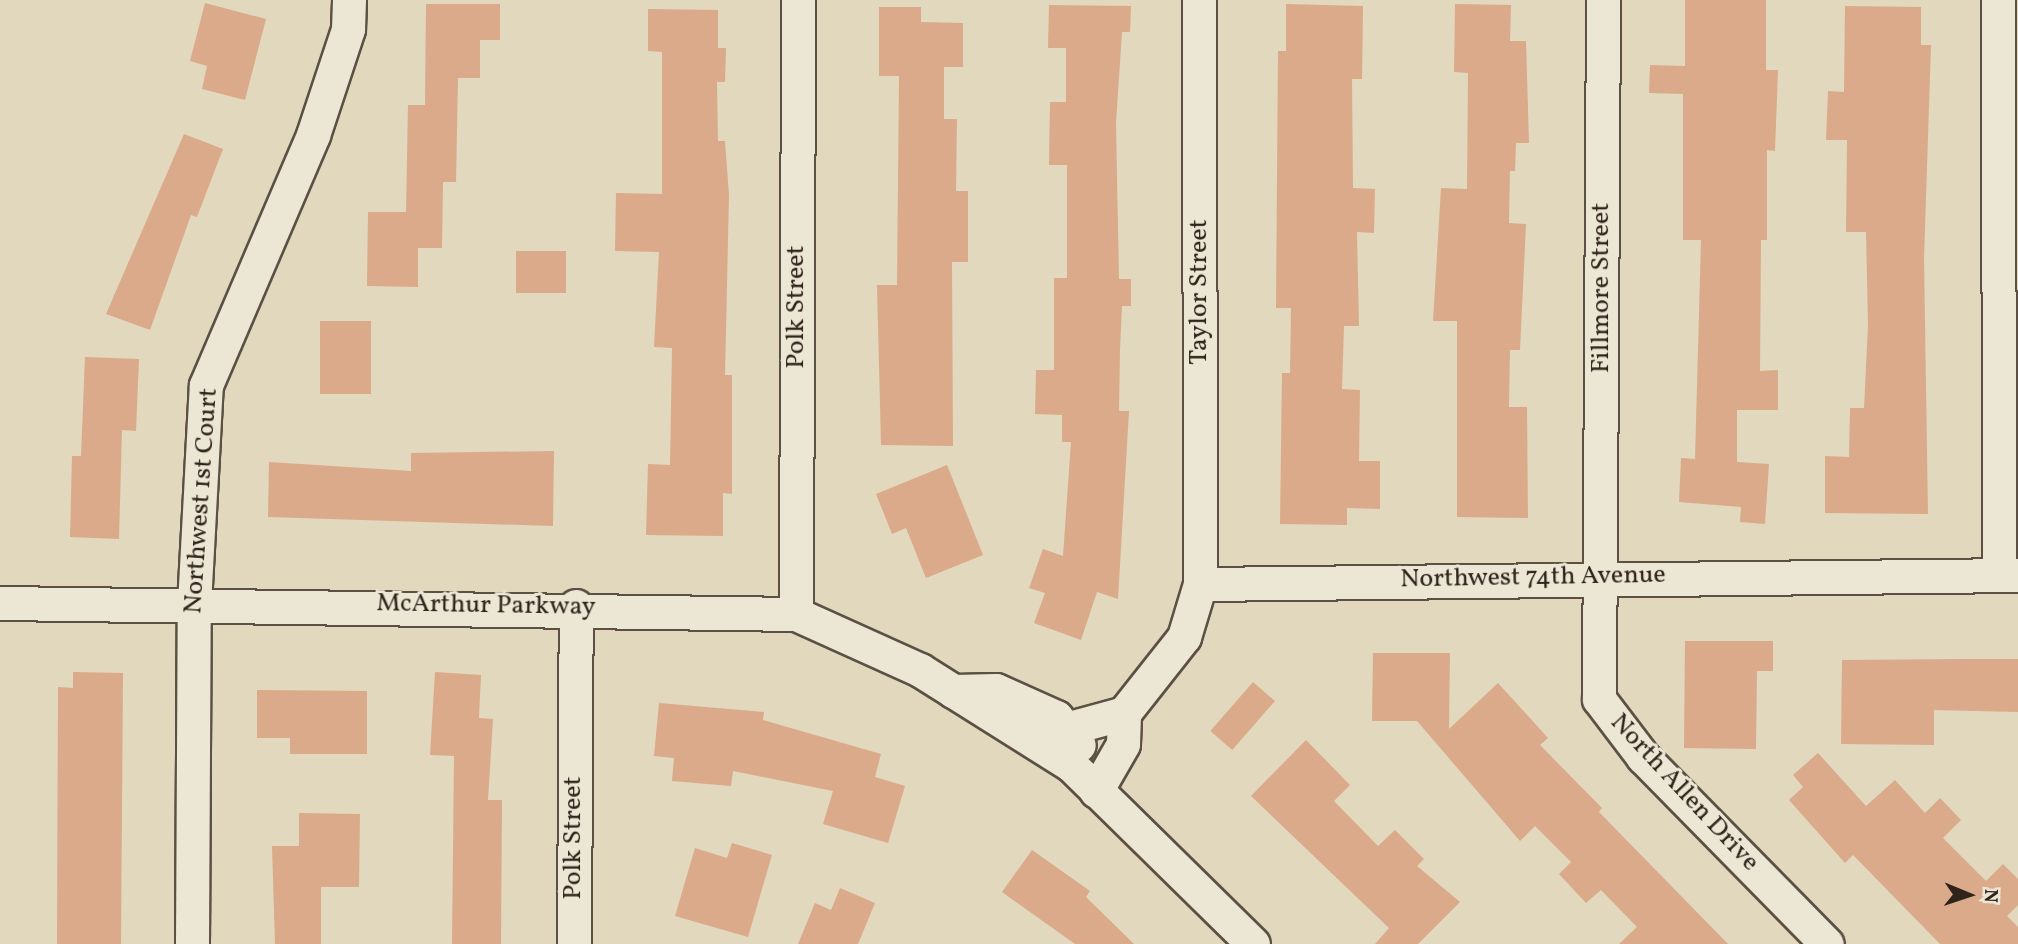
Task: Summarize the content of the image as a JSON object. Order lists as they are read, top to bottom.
{
  "streets": {
    "street": [
      "Fillmore Street",
      "Taylor Street",
      "Polk Street",
      "Northwest 1st Court",
      "Northwest 74th Avenue",
      "McArthur Parkway",
      "North Allen Drive"
    ]
  },
  "crossings": [
    ["Fillmore Street", "Northwest 74th Avenue"],
    ["Fillmore Street", "North Allen Drive"],
    ["Taylor Street", "Northwest 74th Avenue"],
    ["Polk Street", "McArthur Parkway"],
    ["Northwest 1st Court", "McArthur Parkway"],
    ["Northwest 74th Avenue", "North Allen Drive"]
  ],
  "north": "right"
}
